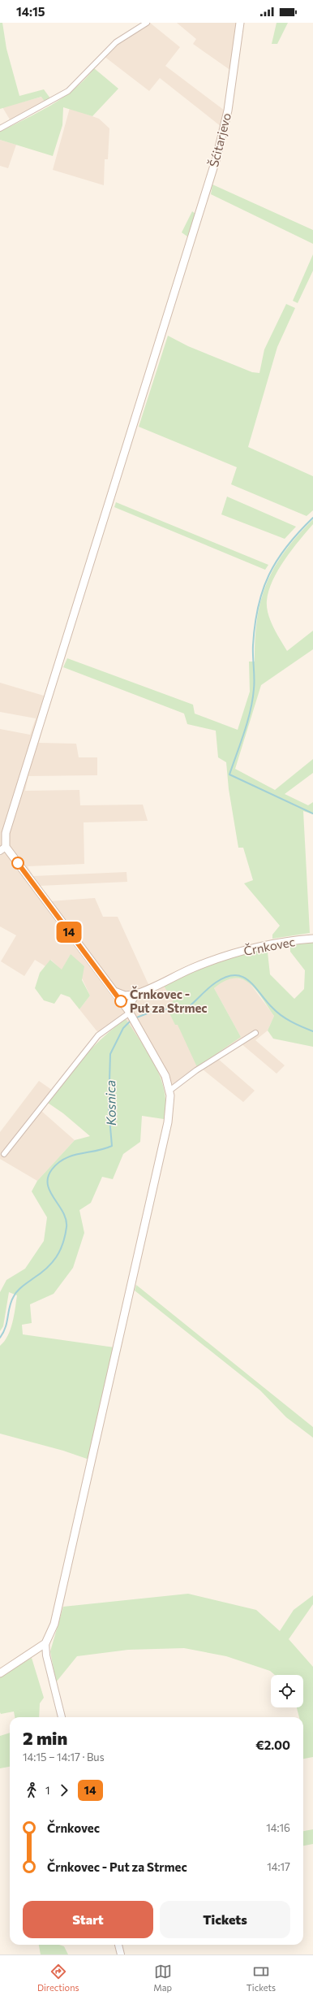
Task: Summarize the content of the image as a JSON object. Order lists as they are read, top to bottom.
{
  "streets": {
    "main road": ["Šćitarjevo", "Črnkovec"]
  },
  "water": ["Kosnica"],
  "places": ["Črnkovec - Put za Strmec"],
  "lines": ["bus line 14"],
  "page": {
    "status": "14:15",
    "on_map": "14",
    "heading": ["2 min", "14:15 – 14:17 · Bus", "€2.00"],
    "legs": ["1", "14"],
    "list": [
      {
        "name": "Črnkovec",
        "value": "14:16"
      },
      {
        "name": "Črnkovec - Put za Strmec",
        "value": "14:17"
      }
    ],
    "buttons": ["Start", "Tickets"],
    "tabs": ["Directions", "Map", "Tickets"]
  }
}
